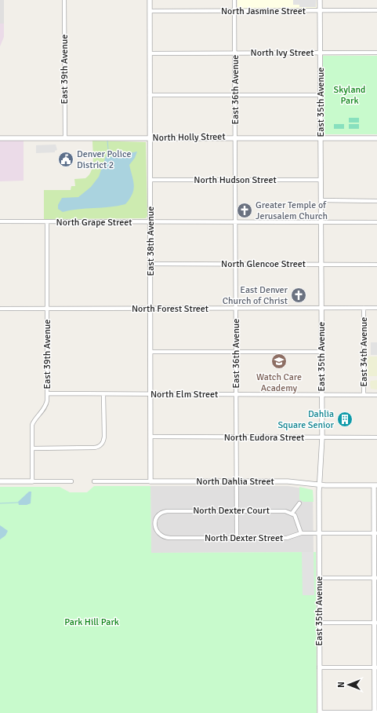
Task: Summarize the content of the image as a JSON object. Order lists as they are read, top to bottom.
{
  "streets": {
    "street": [
      "North Jasmine Street",
      "North Ivy Street",
      "East 39th Avenue",
      "East 36th Avenue",
      "East 35th Avenue",
      "North Holly Street",
      "North Hudson Street",
      "North Grape Street",
      "East 38th Avenue",
      "North Glencoe Street",
      "North Forest Street",
      "East 34th Avenue",
      "North Elm Street",
      "North Eudora Street",
      "North Dahlia Street",
      "North Dexter Court",
      "North Dexter Street"
    ]
  },
  "crossings": [
    ["North Jasmine Street", "East 36th Avenue"],
    ["North Jasmine Street", "East 35th Avenue"],
    ["North Jasmine Street", "East 38th Avenue"],
    ["North Ivy Street", "East 36th Avenue"],
    ["North Ivy Street", "East 35th Avenue"],
    ["North Ivy Street", "East 38th Avenue"],
    ["East 39th Avenue", "North Holly Street"],
    ["East 39th Avenue", "North Grape Street"],
    ["East 39th Avenue", "North Forest Street"],
    ["East 39th Avenue", "North Elm Street"],
    ["East 36th Avenue", "North Holly Street"],
    ["East 36th Avenue", "North Hudson Street"],
    ["East 36th Avenue", "North Grape Street"],
    ["East 36th Avenue", "North Glencoe Street"],
    ["East 36th Avenue", "North Forest Street"],
    ["East 36th Avenue", "North Elm Street"],
    ["East 36th Avenue", "North Eudora Street"],
    ["East 36th Avenue", "North Dahlia Street"],
    ["East 36th Avenue", "North Dexter Court"],
    ["East 36th Avenue", "North Dexter Street"],
    ["East 35th Avenue", "North Holly Street"],
    ["East 35th Avenue", "North Hudson Street"],
    ["East 35th Avenue", "North Grape Street"],
    ["East 35th Avenue", "North Glencoe Street"],
    ["East 35th Avenue", "North Forest Street"],
    ["East 35th Avenue", "North Elm Street"],
    ["East 35th Avenue", "North Eudora Street"],
    ["East 35th Avenue", "North Dahlia Street"],
    ["East 35th Avenue", "North Dexter Street"],
    ["North Holly Street", "East 38th Avenue"],
    ["North Hudson Street", "East 38th Avenue"],
    ["North Grape Street", "East 38th Avenue"],
    ["East 38th Avenue", "North Glencoe Street"],
    ["East 38th Avenue", "North Forest Street"],
    ["East 38th Avenue", "North Elm Street"],
    ["East 38th Avenue", "North Eudora Street"],
    ["East 38th Avenue", "North Dahlia Street"],
    ["North Forest Street", "East 34th Avenue"],
    ["East 34th Avenue", "North Elm Street"],
    ["North Dexter Court", "North Dexter Street"]
  ],
  "parks": ["Skyland Park", "Park Hill Park"],
  "places": {
    "public building": ["Denver Police District 2"],
    "church": ["Greater Temple of Jerusalem Church", "East Denver Church of Christ"],
    "school or university": ["Watch Care Academy"],
    "building": ["Dahlia Square Senior"]
  },
  "north": "left"
}
